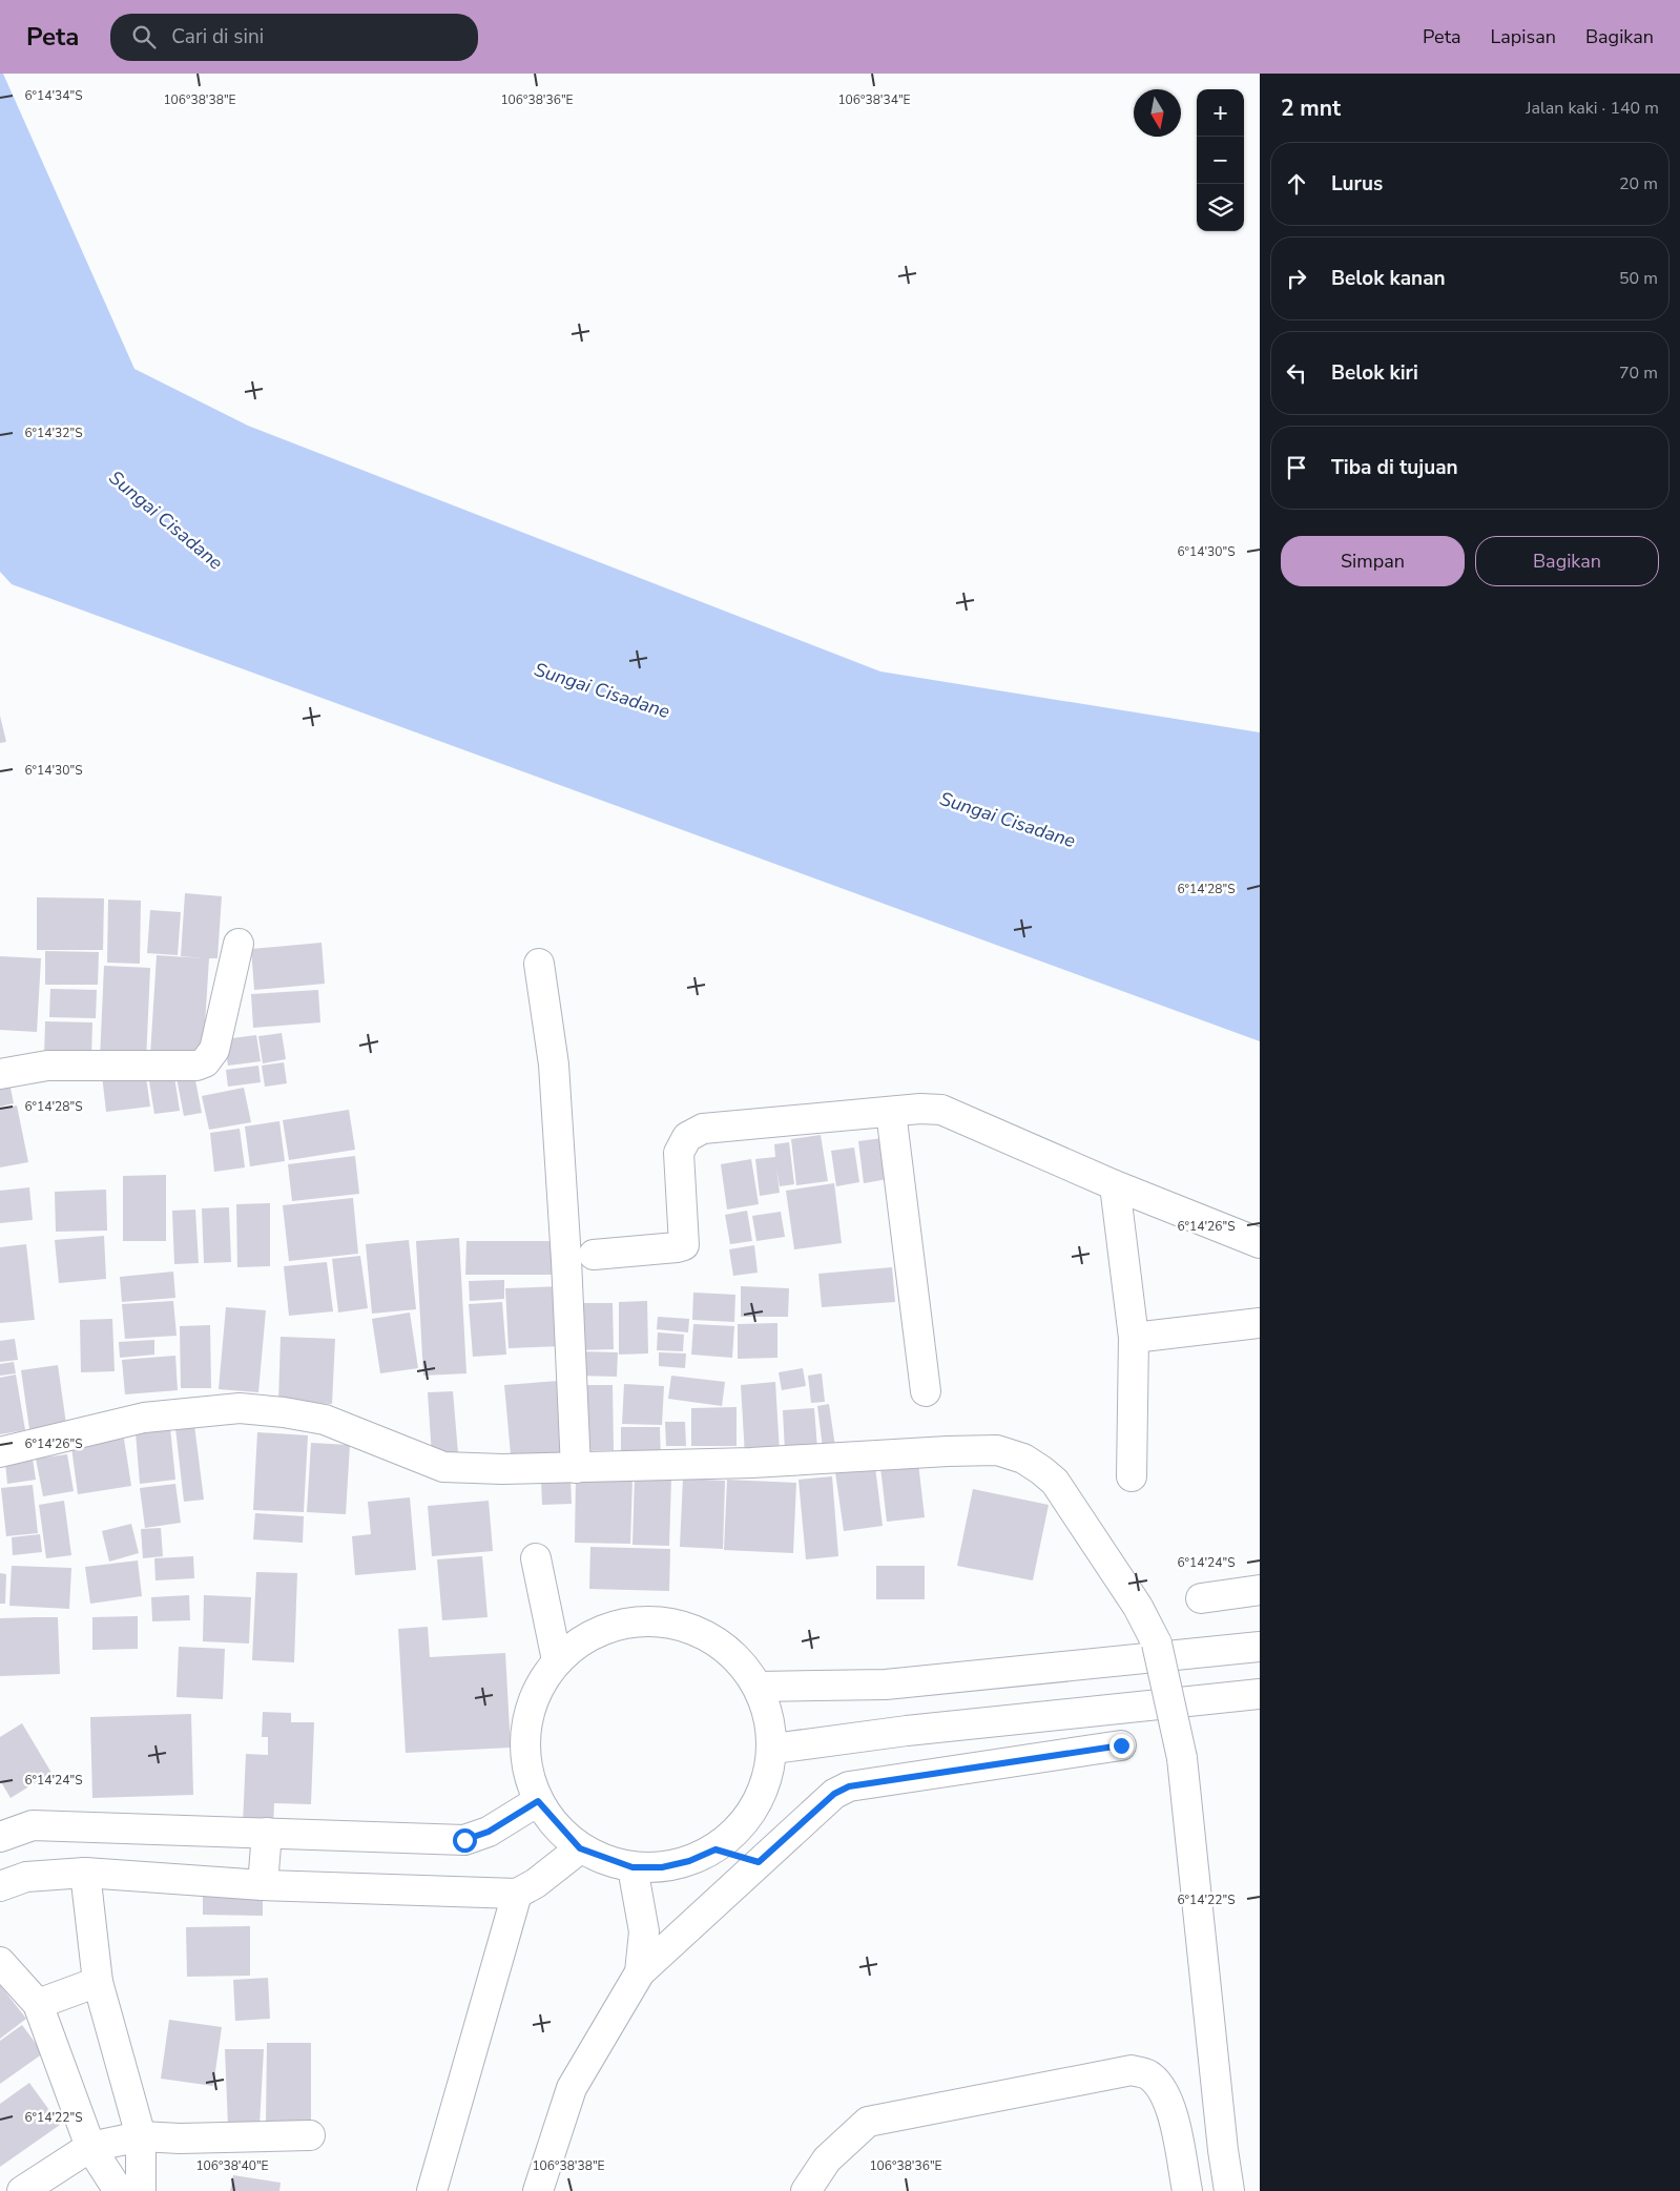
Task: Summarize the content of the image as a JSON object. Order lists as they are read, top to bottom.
{
  "water": ["Sungai Cisadane"],
  "north": "bottom",
  "page": {
    "header": "Peta",
    "search": "Cari di sini",
    "nav": ["Peta", "Lapisan", "Bagikan"],
    "heading": ["2 mnt", "Jalan kaki · 140 m"],
    "map_buttons": ["+", "−"],
    "list": [
      ["Lurus", "20 m"],
      ["Belok kanan", "50 m"],
      ["Belok kiri", "70 m"],
      "Tiba di tujuan"
    ],
    "buttons": ["Simpan", "Bagikan"]
  },
  "coordinates": [
    "6°14'34\"S",
    "106°38'38\"E",
    "106°38'36\"E",
    "106°38'34\"E",
    "6°14'32\"S",
    "6°14'30\"S",
    "6°14'28\"S",
    "6°14'26\"S",
    "6°14'24\"S",
    "6°14'22\"S",
    "106°38'40\"E"
  ]
}
